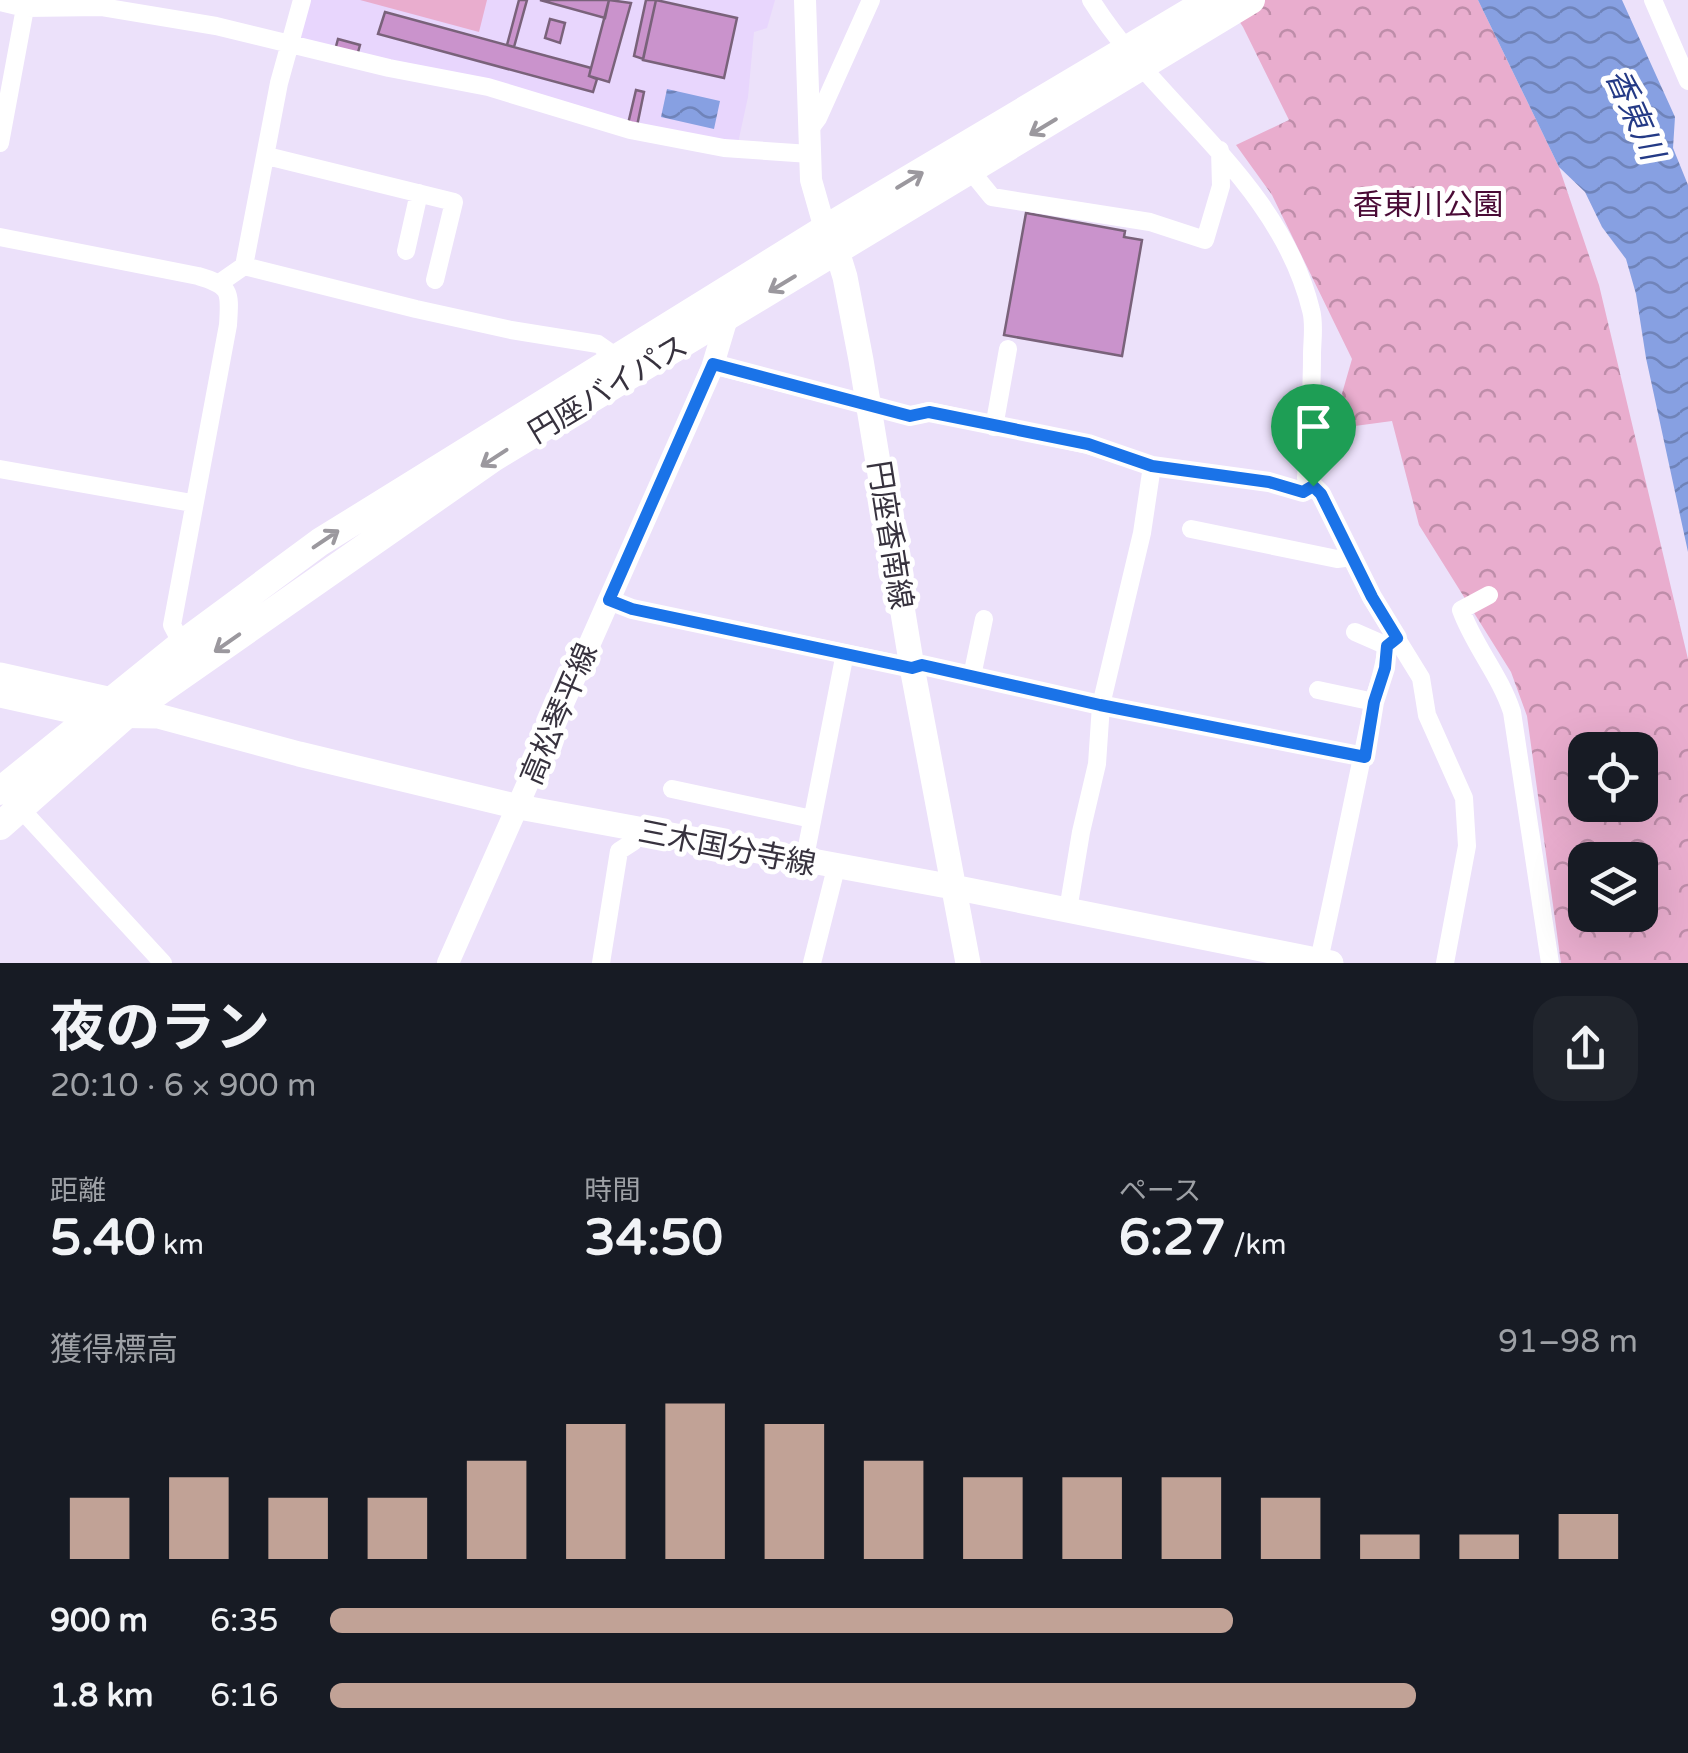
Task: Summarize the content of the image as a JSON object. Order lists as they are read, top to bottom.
{
  "streets": {
    "highway": ["円座バイパス"],
    "main road": ["円座香南線", "高松琴平線", "三木国分寺線"]
  },
  "crossings": [
    ["円座バイパス", "円座香南線"],
    ["円座バイパス", "高松琴平線"],
    ["円座バイパス", "三木国分寺線"],
    ["円座香南線", "三木国分寺線"],
    ["高松琴平線", "三木国分寺線"]
  ],
  "water": ["香東川"],
  "parks": ["香東川公園"],
  "page": {
    "heading": ["夜のラン", "20:10 · 6 × 900 m"],
    "stats": [
      ["距離", "5.40 km"],
      ["時間", "34:50"],
      ["ペース", "6:27 /km"]
    ],
    "chart": ["獲得標高", "91–98 m"],
    "list": [
      {
        "name": "900 m",
        "note": "6:35"
      },
      {
        "name": "1.8 km",
        "note": "6:16"
      }
    ]
  }
}
